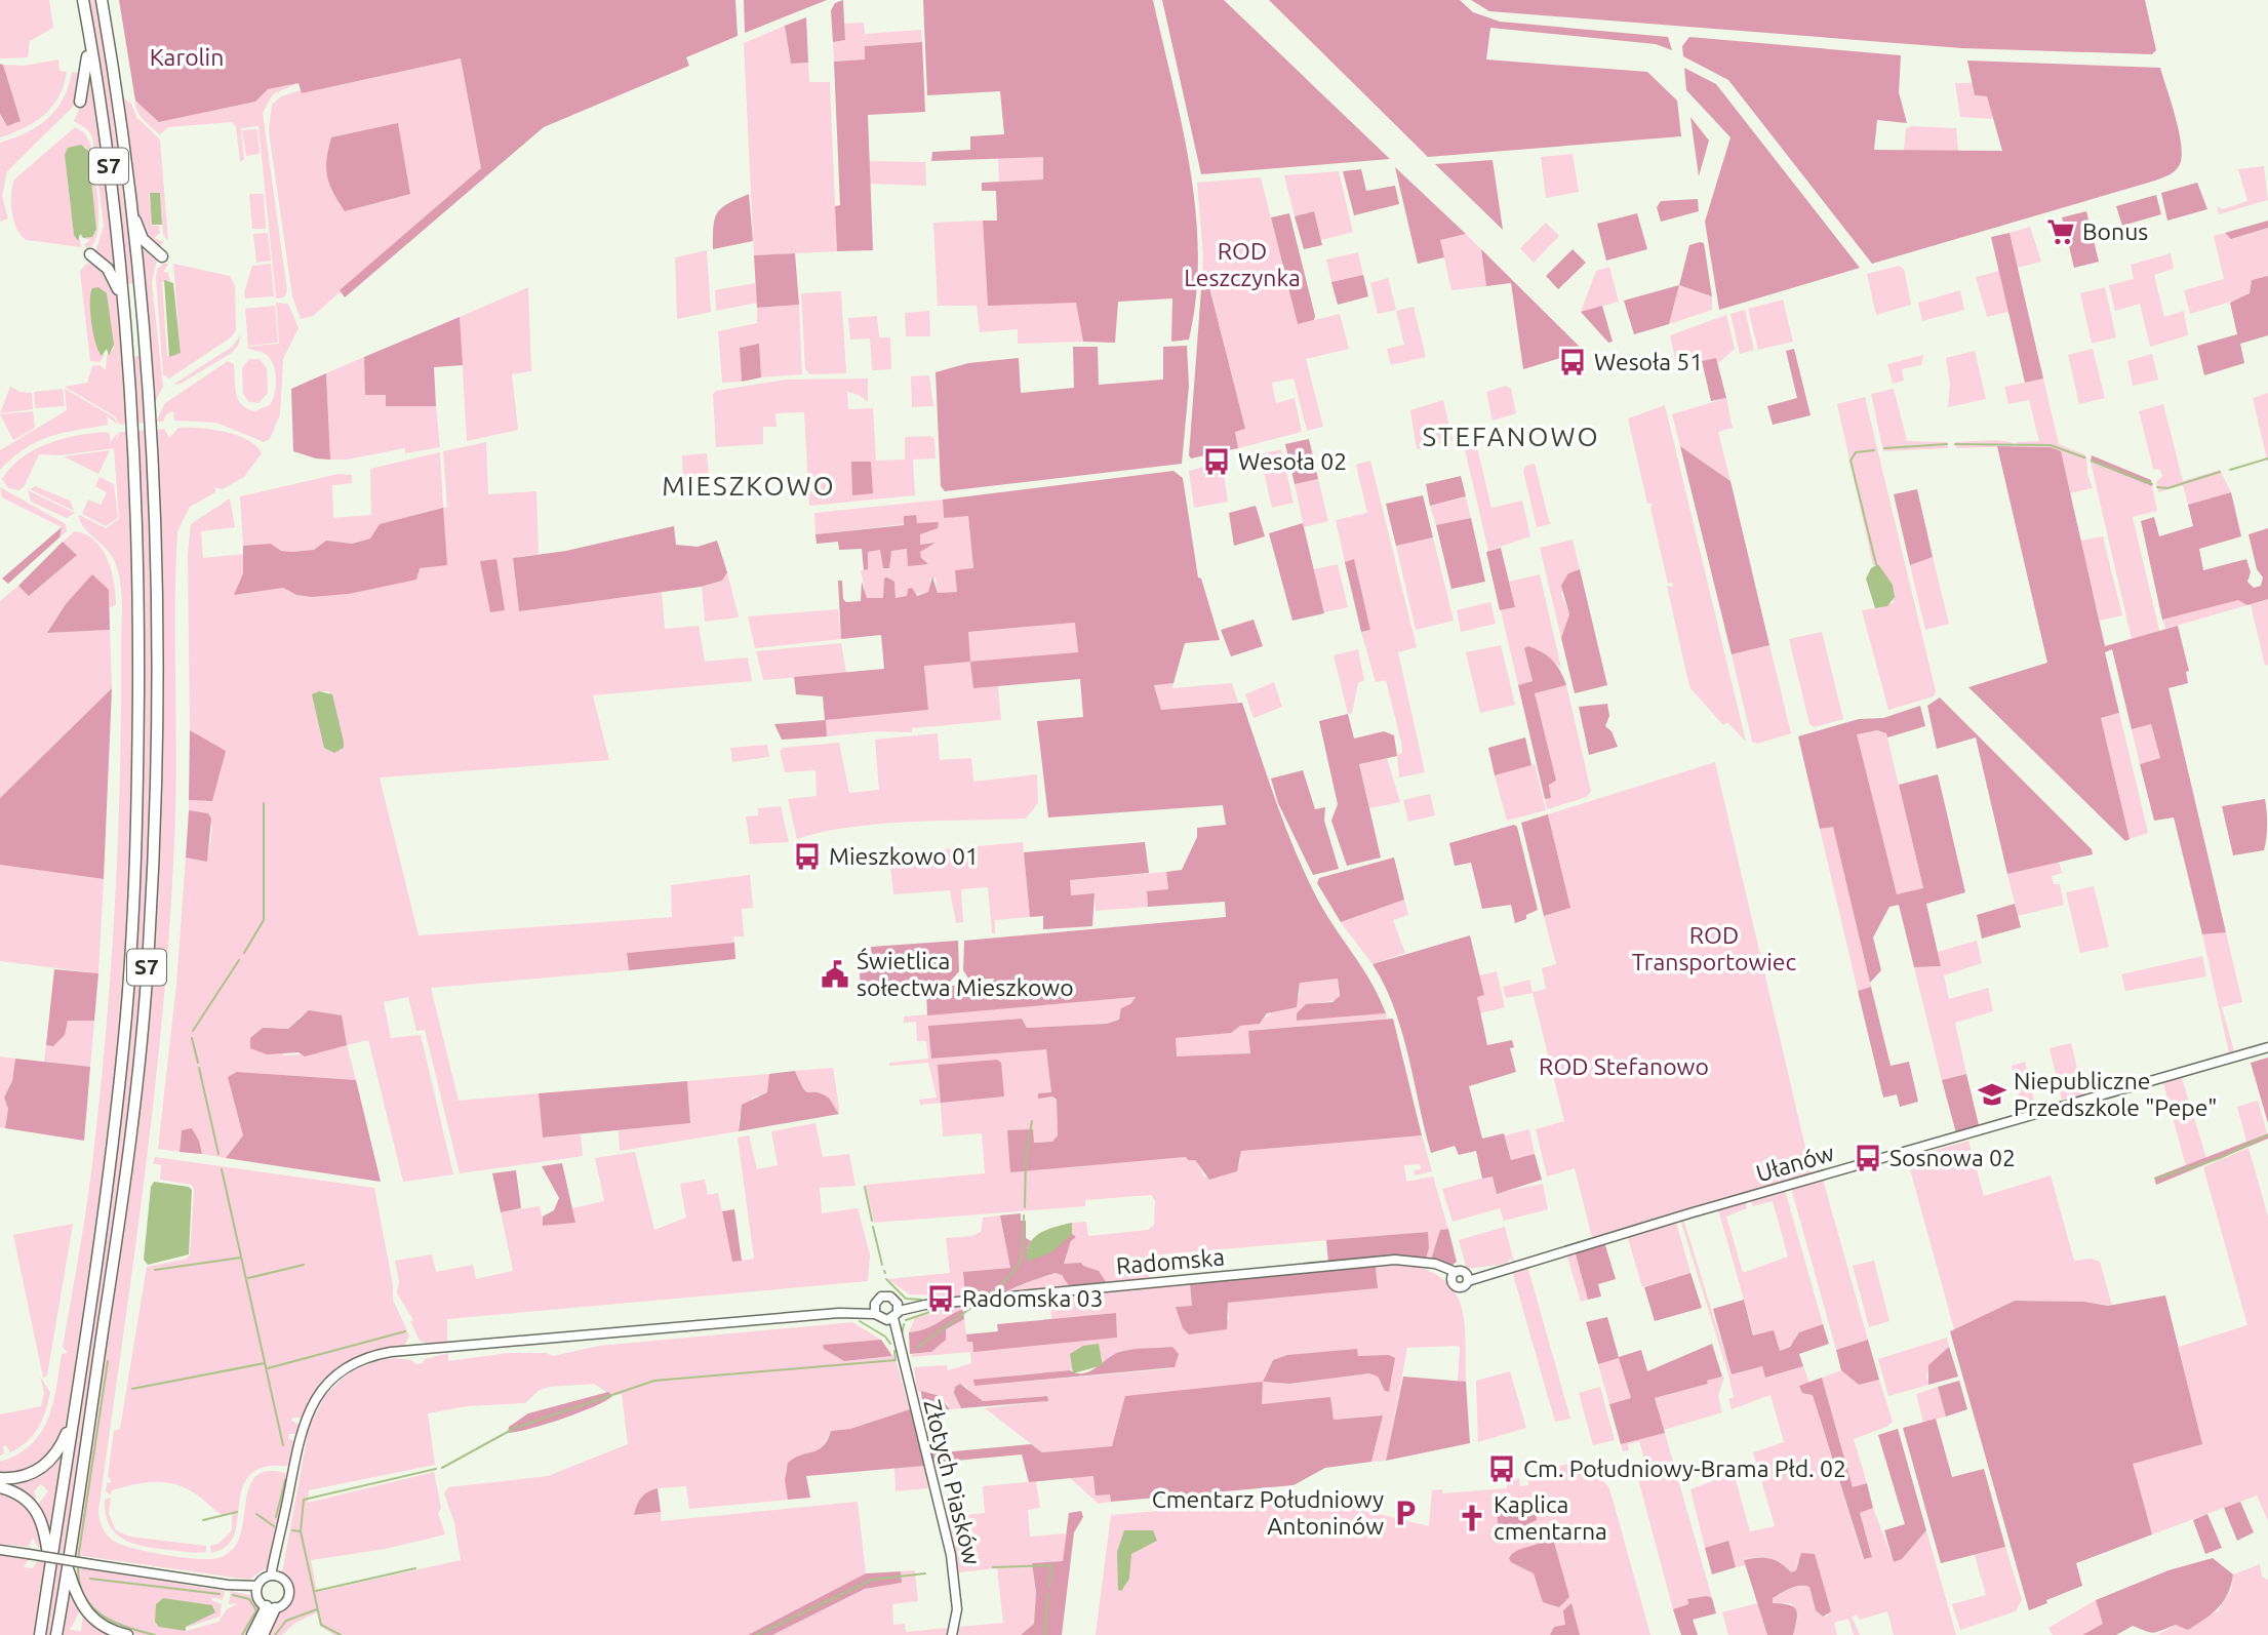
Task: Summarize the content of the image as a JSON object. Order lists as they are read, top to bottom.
{
  "streets": {
    "highway": ["S7"],
    "street": ["Ułanów", "Radomska", "Złotych Piasków"]
  },
  "crossings": [
    ["Radomska", "Złotych Piasków"]
  ],
  "districts": ["STEFANOWO", "MIESZKOWO"],
  "parks": [
    "Karolin",
    "ROD Leszczynka",
    "ROD Transportowiec",
    "ROD Stefanowo"
  ],
  "places": {
    "supermarket": ["Bonus"],
    "bus stop": [
      "Wesoła 51",
      "Wesoła 02",
      "Mieszkowo 01",
      "Sosnowa 02",
      "Radomska 03",
      "Cm. Południowy-Brama Płd. 02"
    ],
    "public building": ["Świetlica sołectwa Mieszkowo"],
    "school or university": ["Niepubliczne Przedszkole \"Pepe\""],
    "parking": ["Cmentarz Południowy Antoninów"],
    "church": ["Kaplica cmentarna"]
  }
}
